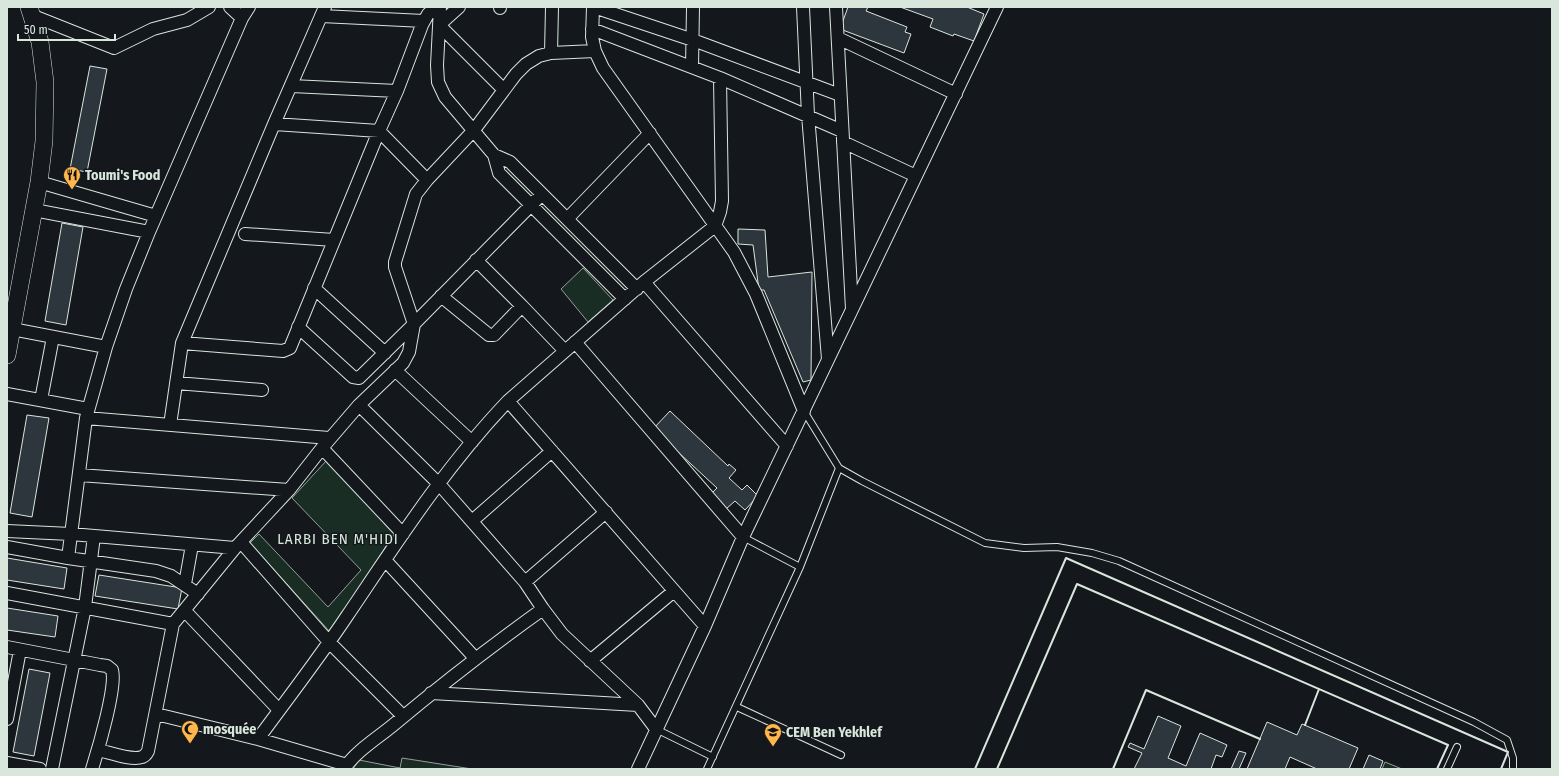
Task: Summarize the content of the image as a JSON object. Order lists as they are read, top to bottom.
{
  "districts": ["LARBI BEN M'HIDI"],
  "places": {
    "restaurant": ["Toumi's Food"],
    "mosque": ["mosquée"],
    "school or university": ["CEM Ben Yekhlef"]
  },
  "scale_bar": "50 m"
}
